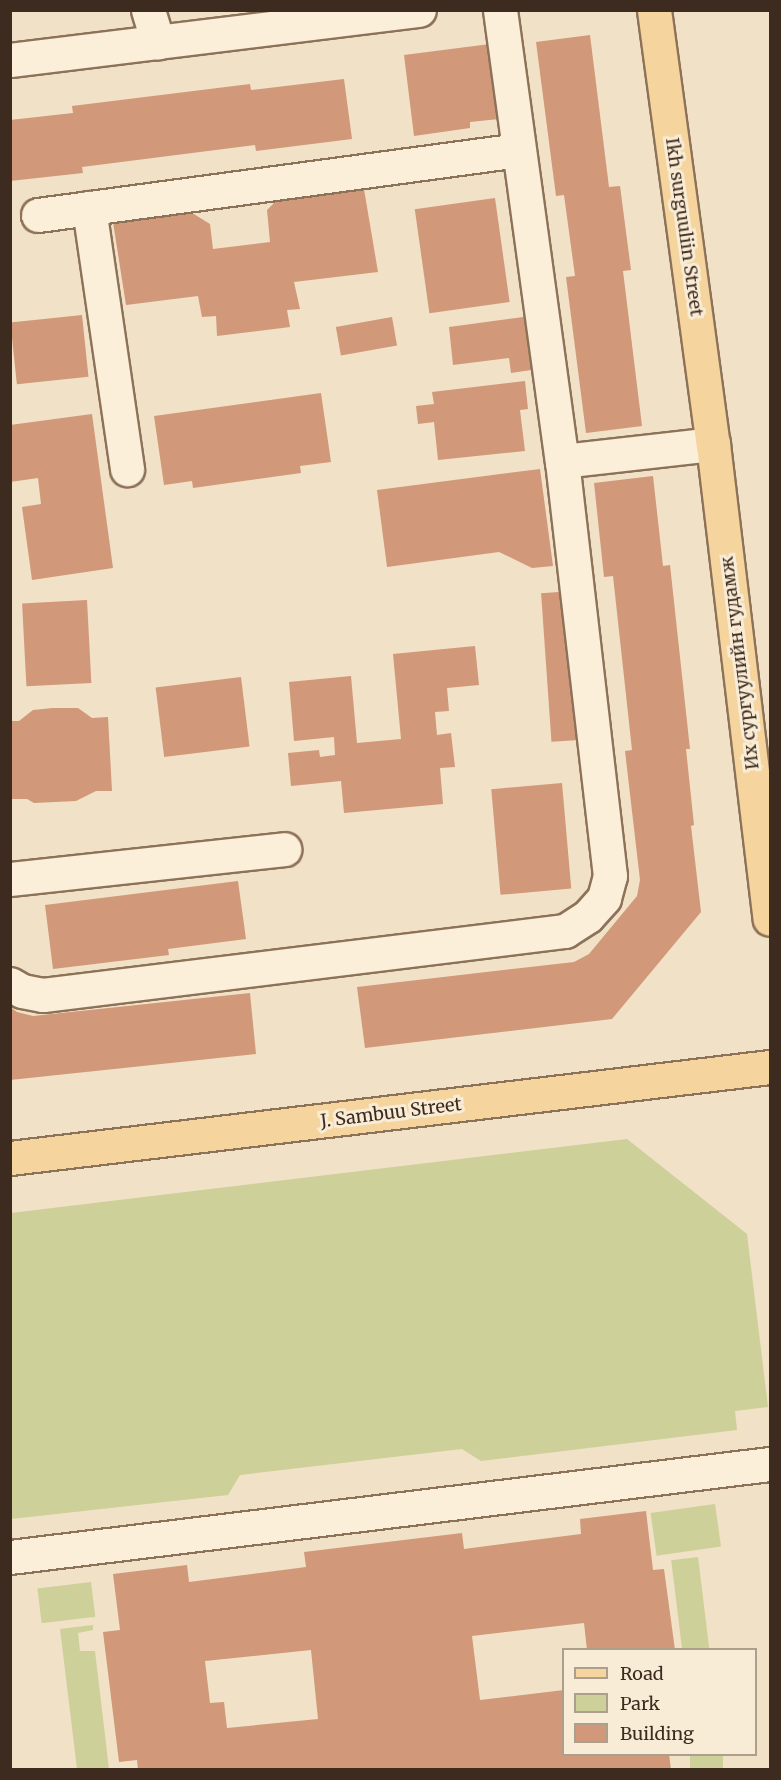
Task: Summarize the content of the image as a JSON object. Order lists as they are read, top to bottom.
{
  "streets": {
    "main road": ["Ikh surguuliin Street", "Их сургуулийн гудамж", "J. Sambuu Street"]
  },
  "crossings": [
    ["Ikh surguuliin Street", "Их сургуулийн гудамж"]
  ],
  "legend": ["Road", "Park", "Building"]
}
